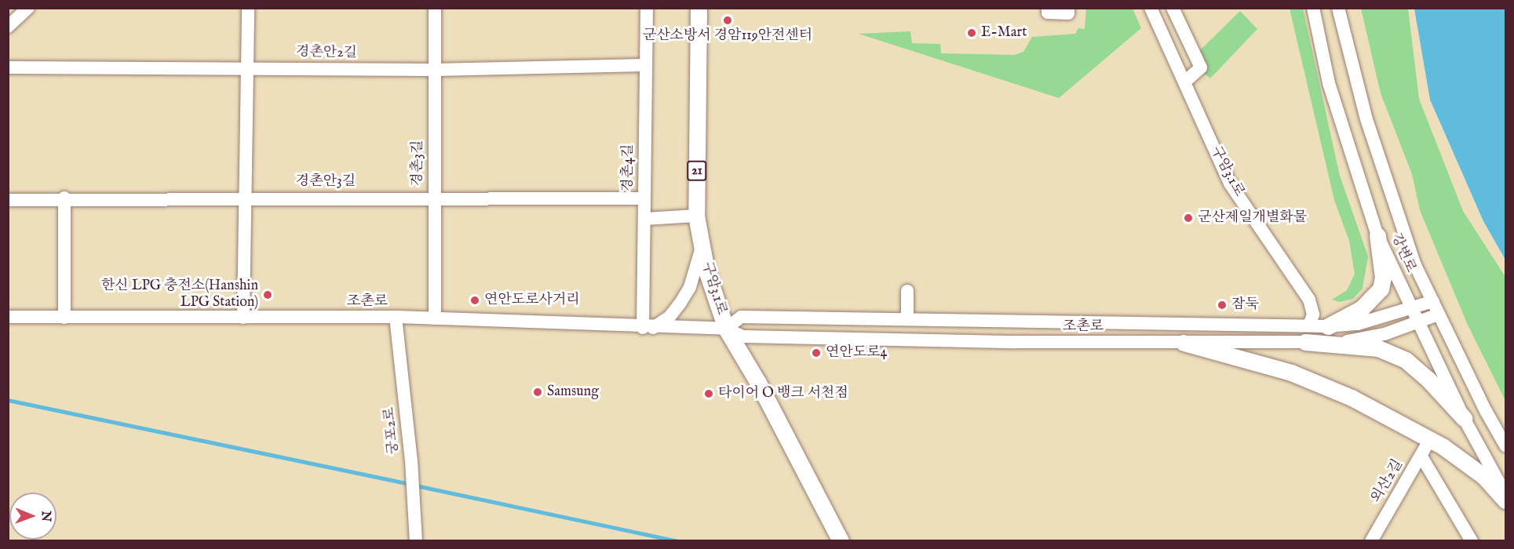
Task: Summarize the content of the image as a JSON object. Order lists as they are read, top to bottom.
{
  "streets": {
    "main road": ["21", "구암3.1로"],
    "street": [
      "경촌안2길",
      "경촌3길",
      "경촌4길",
      "경촌안3길",
      "강변로",
      "조촌로",
      "궁포2로",
      "외산2길"
    ]
  },
  "crossings": [
    ["경촌안2길", "경촌3길"],
    ["경촌안2길", "경촌4길"],
    ["경촌3길", "경촌안3길"],
    ["경촌3길", "조촌로"],
    ["경촌4길", "경촌안3길"],
    ["경촌4길", "조촌로"],
    ["구암3.1로", "조촌로"],
    ["강변로", "조촌로"],
    ["조촌로", "궁포2로"]
  ],
  "places": [
    "군산소방서 경암119안전센터",
    "E-Mart",
    "군산제일개별화물",
    "한신 LPG 충전소(Hanshin LPG Station)",
    "연안도로사거리",
    "잠둑",
    "연안도로4",
    "Samsung",
    "타이어 O 뱅크 서천점"
  ],
  "north": "right"
}
